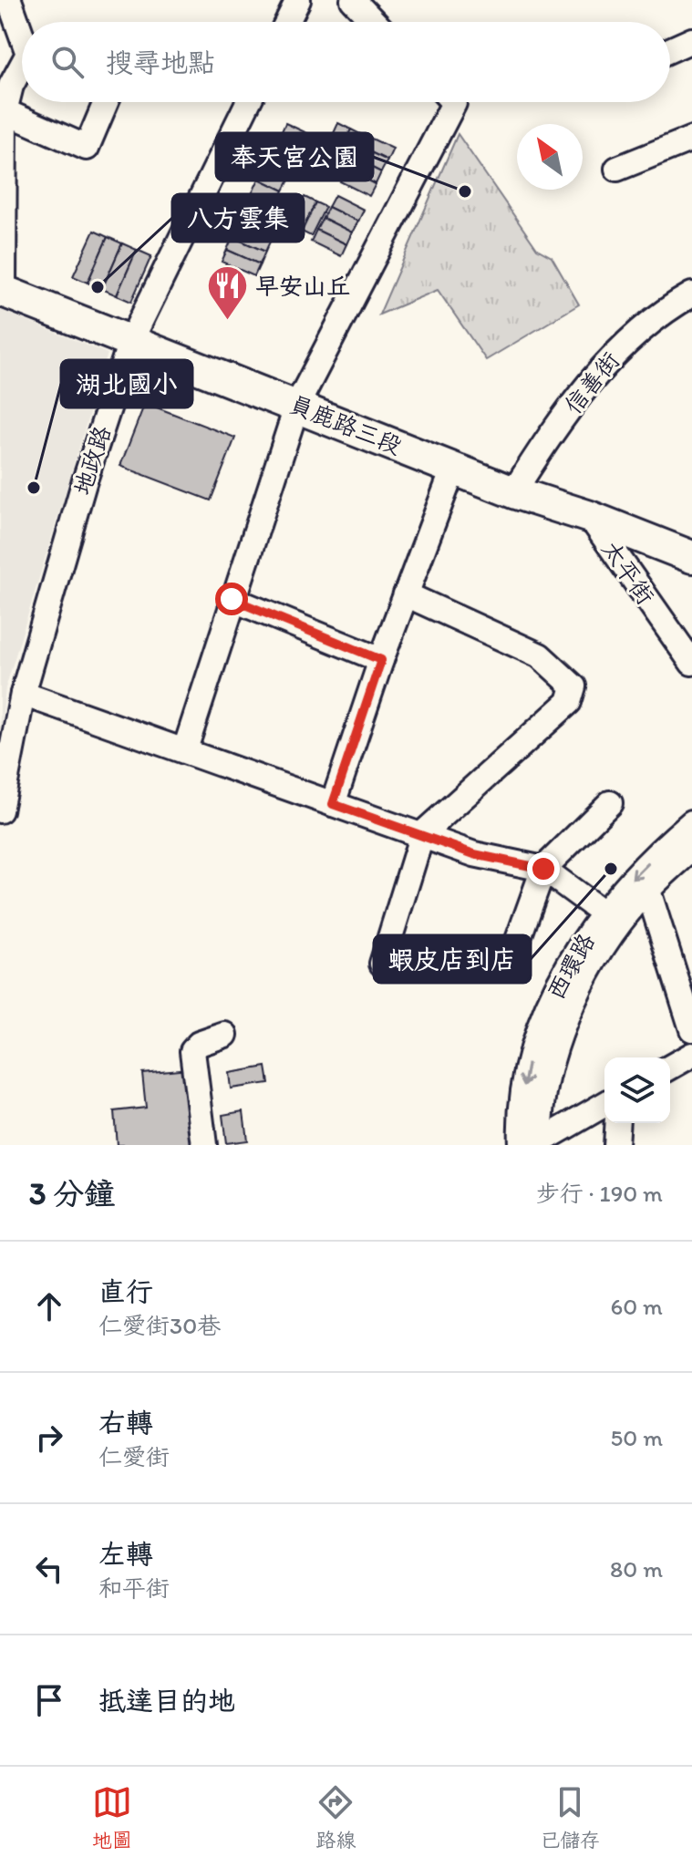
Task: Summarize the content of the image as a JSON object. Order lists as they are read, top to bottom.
{
  "streets": {
    "main road": ["員鹿路三段"],
    "street": [
      "信善街",
      "地政路",
      "太平街",
      "西環路"
    ]
  },
  "crossings": [
    ["信善街", "員鹿路三段"],
    ["員鹿路三段", "地政路"],
    ["員鹿路三段", "太平街"]
  ],
  "places": {
    "other": [
      "奉天宮公園",
      "八方雲集",
      "湖北國小",
      "蝦皮店到店"
    ],
    "restaurant": ["早安山丘"]
  },
  "north": "top left",
  "page": {
    "search": "搜尋地點",
    "heading": ["3 分鐘", "步行 · 190 m"],
    "list": [
      ["直行", "仁愛街30巷", "60 m"],
      ["右轉", "仁愛街", "50 m"],
      ["左轉", "和平街", "80 m"],
      "抵達目的地"
    ],
    "nav": ["地圖", "路線", "已儲存"]
  }
}
